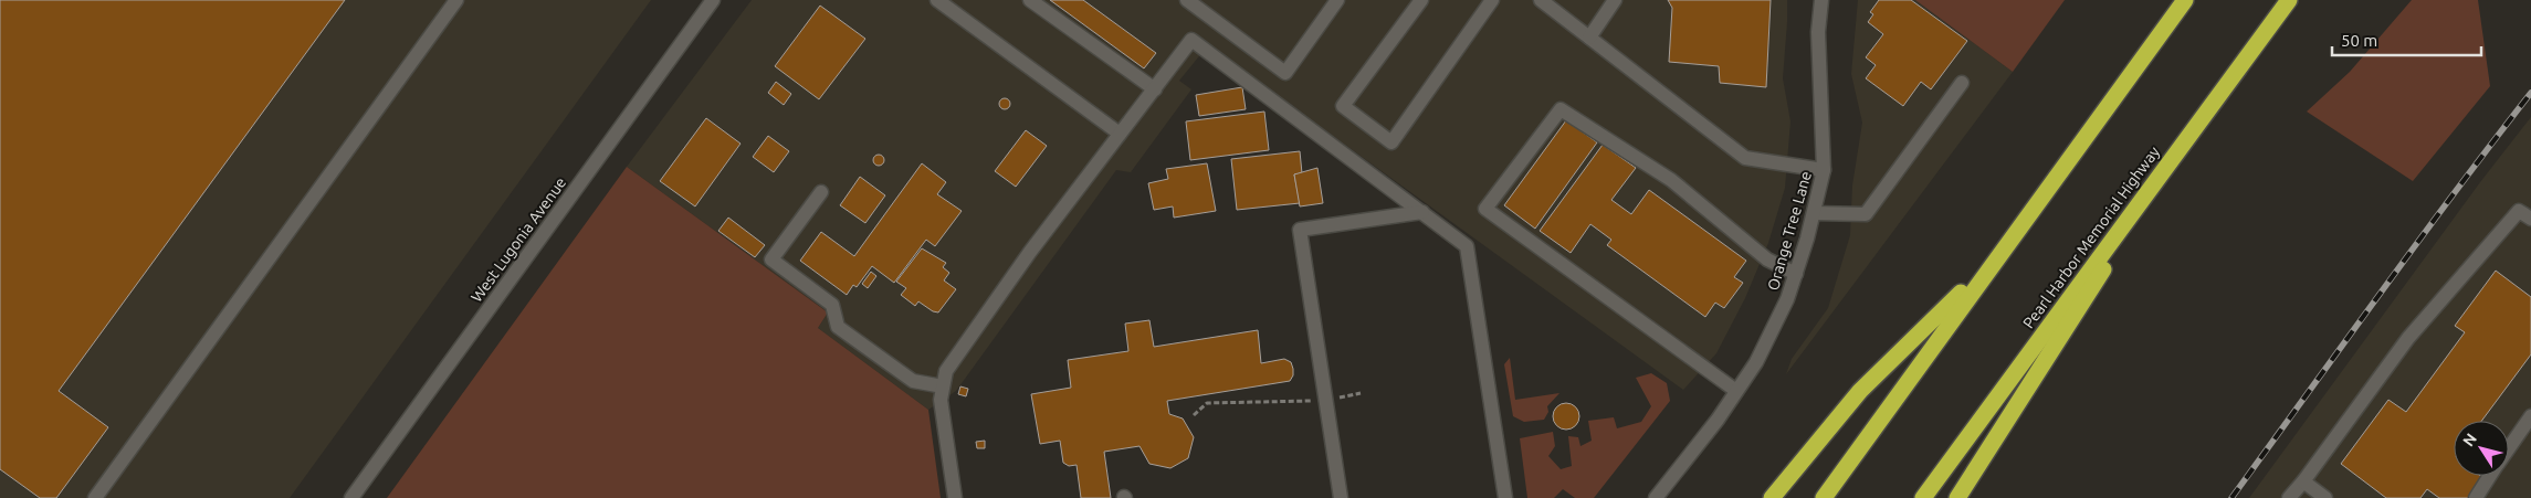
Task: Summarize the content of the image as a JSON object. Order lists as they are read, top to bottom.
{
  "streets": {
    "highway": ["Pearl Harbor Memorial Highway"],
    "street": ["Orange Tree Lane", "West Lugonia Avenue"]
  },
  "scale_bar": "50 m",
  "north": "top left"
}
